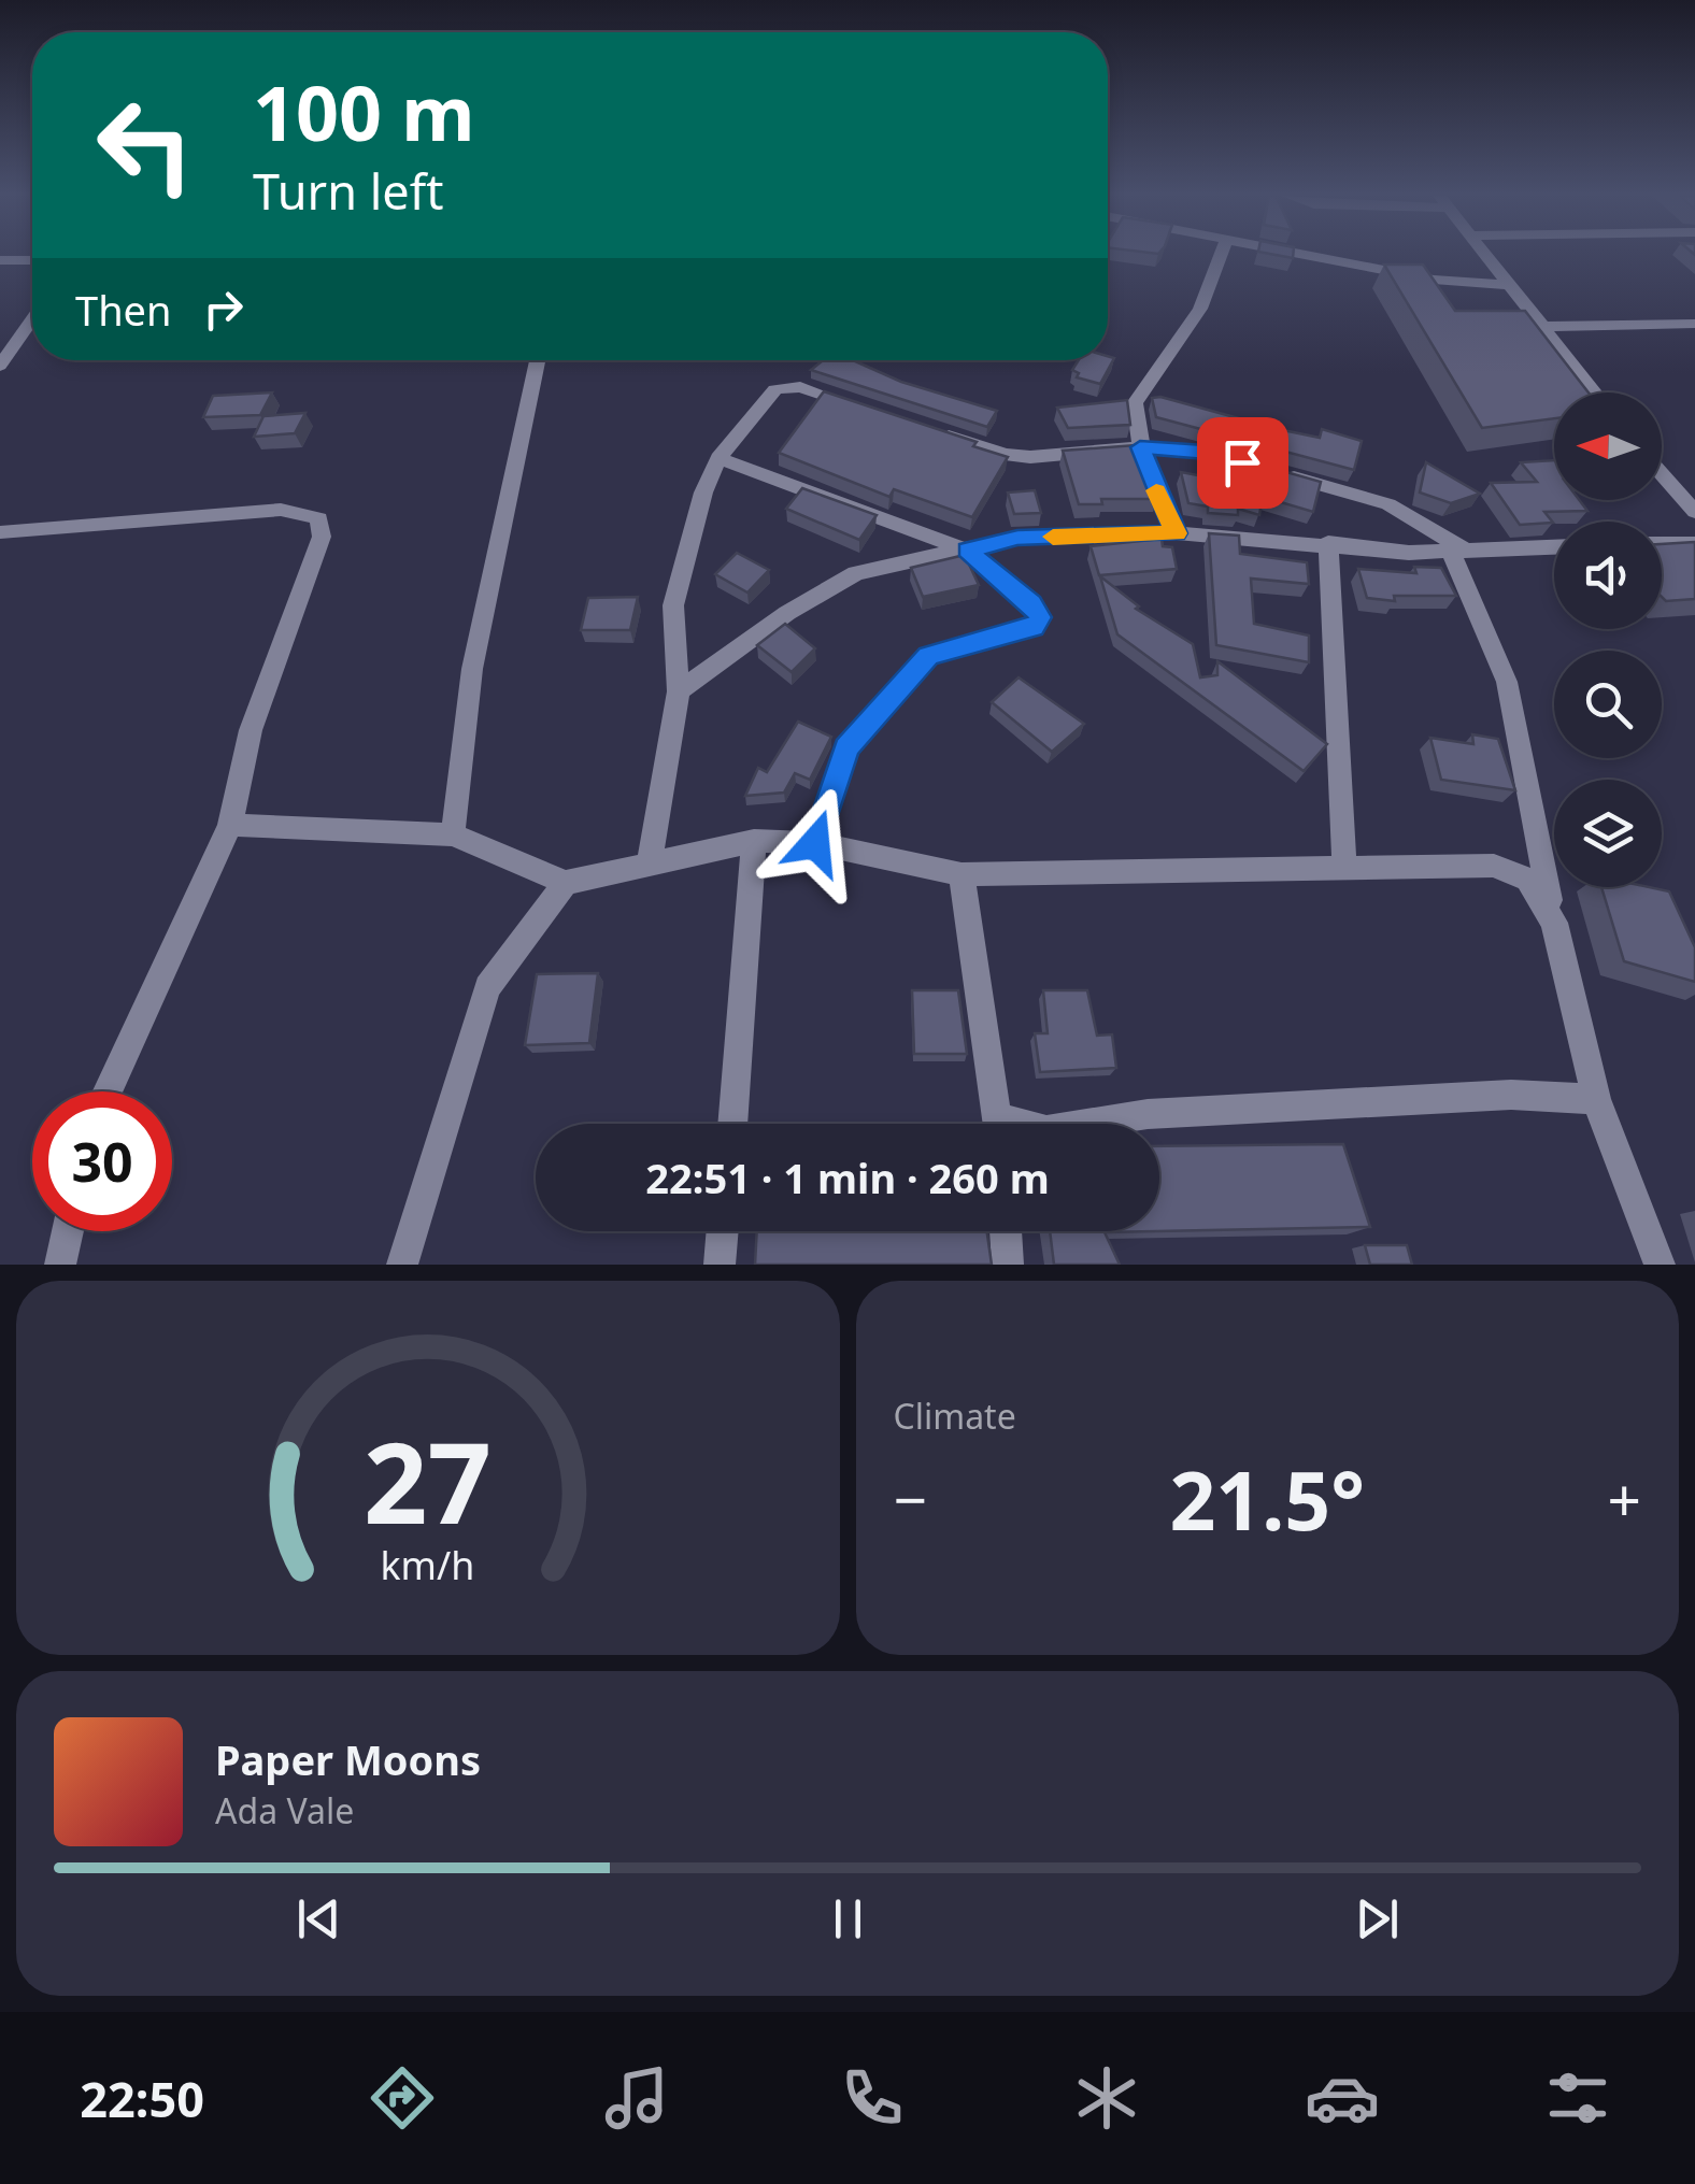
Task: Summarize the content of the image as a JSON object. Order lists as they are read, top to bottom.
{
  "north": "left",
  "page": {
    "turn": ["100 m", "Turn left"],
    "then": "Then",
    "limit": "30",
    "trip": "22:51 · 1 min · 260 m",
    "tile": "Climate",
    "heat": ["−", "21.5°", "+"],
    "song": ["Paper Moons", "Ada Vale"],
    "tabs": "22:50",
    "gauge": ["27", "km/h"]
  }
}
